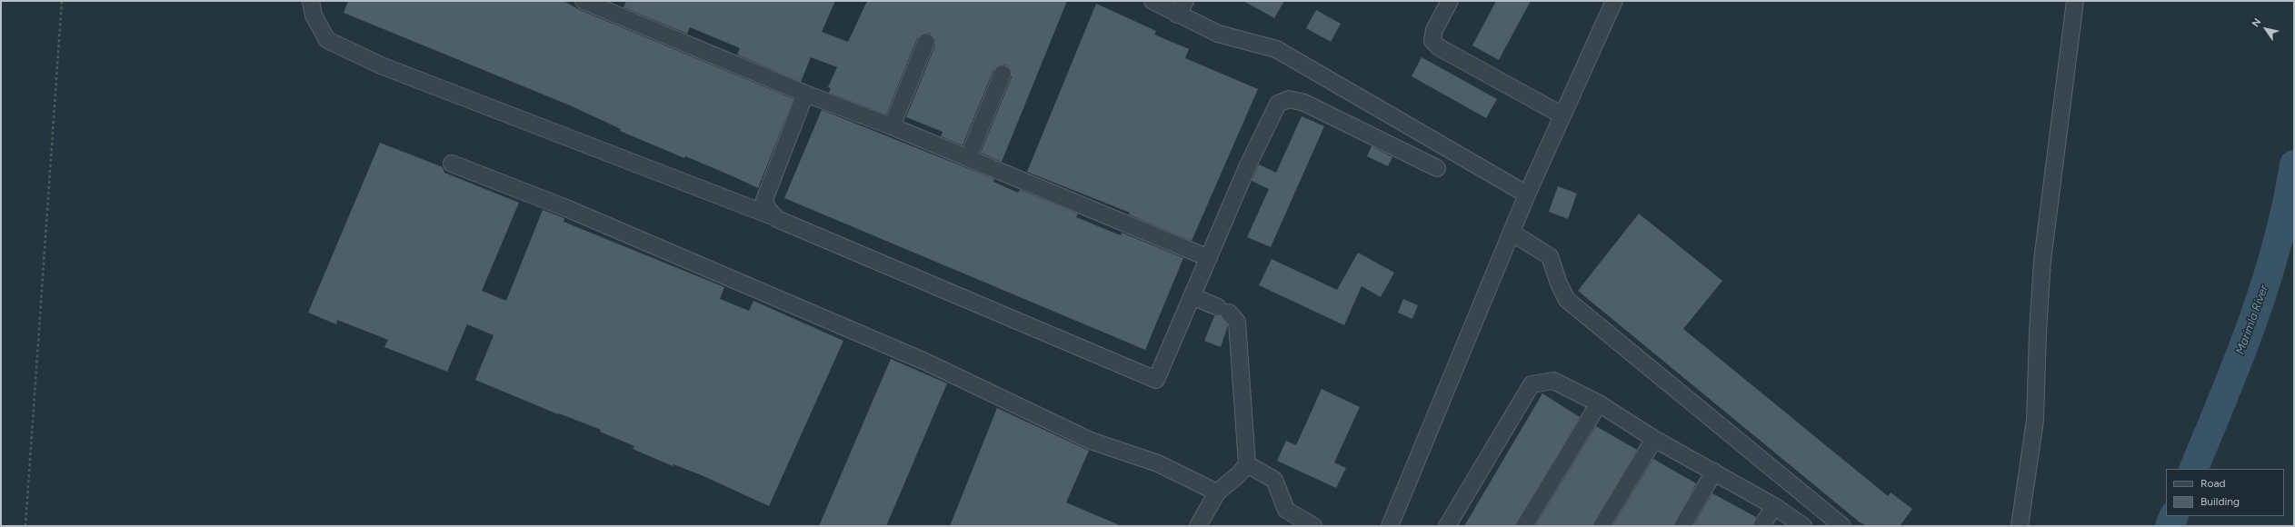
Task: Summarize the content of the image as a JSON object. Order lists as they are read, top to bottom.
{
  "water": ["Marimla River"],
  "legend": ["Road", "Building"],
  "north": "top left"
}
